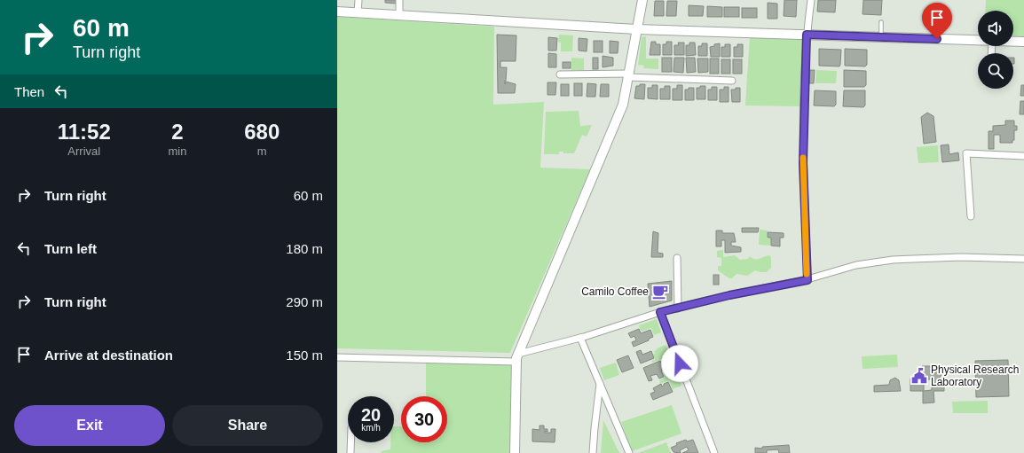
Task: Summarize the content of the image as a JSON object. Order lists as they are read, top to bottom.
{
  "places": {
    "cafe": ["Camilo Coffee"],
    "public building": ["Physical Research Laboratory"]
  },
  "page": {
    "turn": ["60 m", "Turn right"],
    "then": "Then",
    "eta": [
      "11:52",
      "Arrival",
      "2",
      "min",
      "680",
      "m"
    ],
    "list": [
      {
        "name": "Turn right",
        "value": "60 m"
      },
      {
        "name": "Turn left",
        "value": "180 m"
      },
      {
        "name": "Turn right",
        "value": "290 m"
      },
      {
        "name": "Arrive at destination",
        "value": "150 m"
      }
    ],
    "speed": "20 km/h",
    "limit": "30",
    "buttons": ["Exit", "Share"]
  }
}
